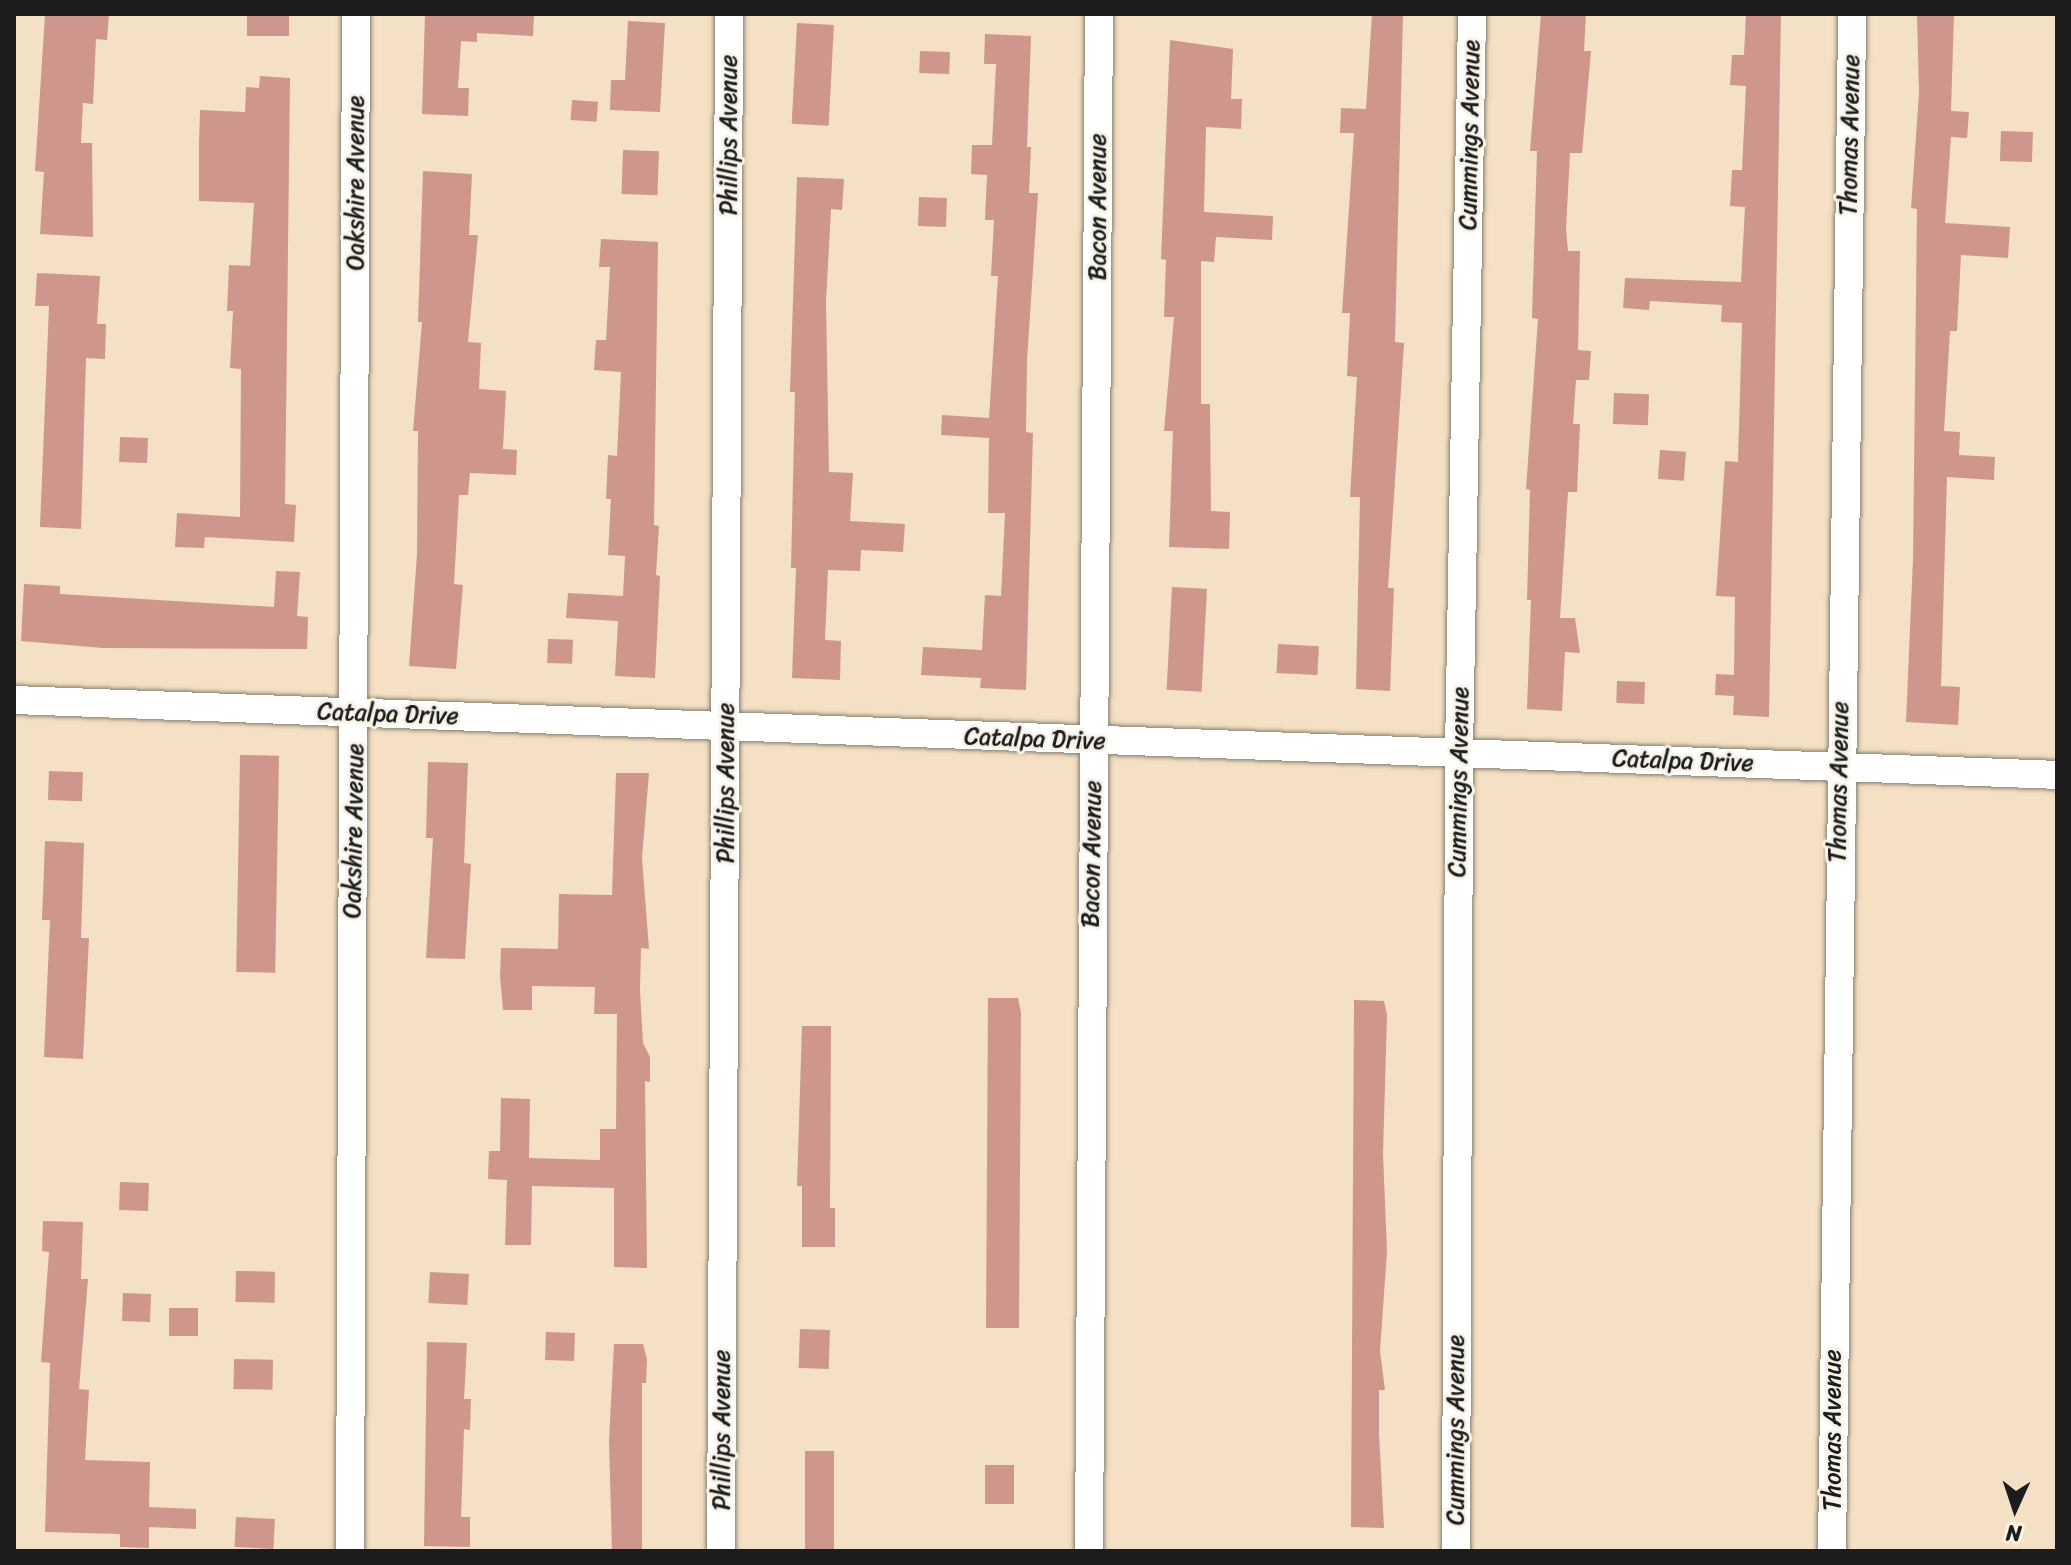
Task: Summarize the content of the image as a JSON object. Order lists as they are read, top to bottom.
{
  "streets": {
    "street": [
      "Phillips Avenue",
      "Cummings Avenue",
      "Thomas Avenue",
      "Oakshire Avenue",
      "Bacon Avenue",
      "Catalpa Drive"
    ]
  },
  "crossings": [
    ["Phillips Avenue", "Catalpa Drive"],
    ["Cummings Avenue", "Catalpa Drive"],
    ["Thomas Avenue", "Catalpa Drive"],
    ["Oakshire Avenue", "Catalpa Drive"],
    ["Bacon Avenue", "Catalpa Drive"]
  ],
  "north": "bottom"
}
